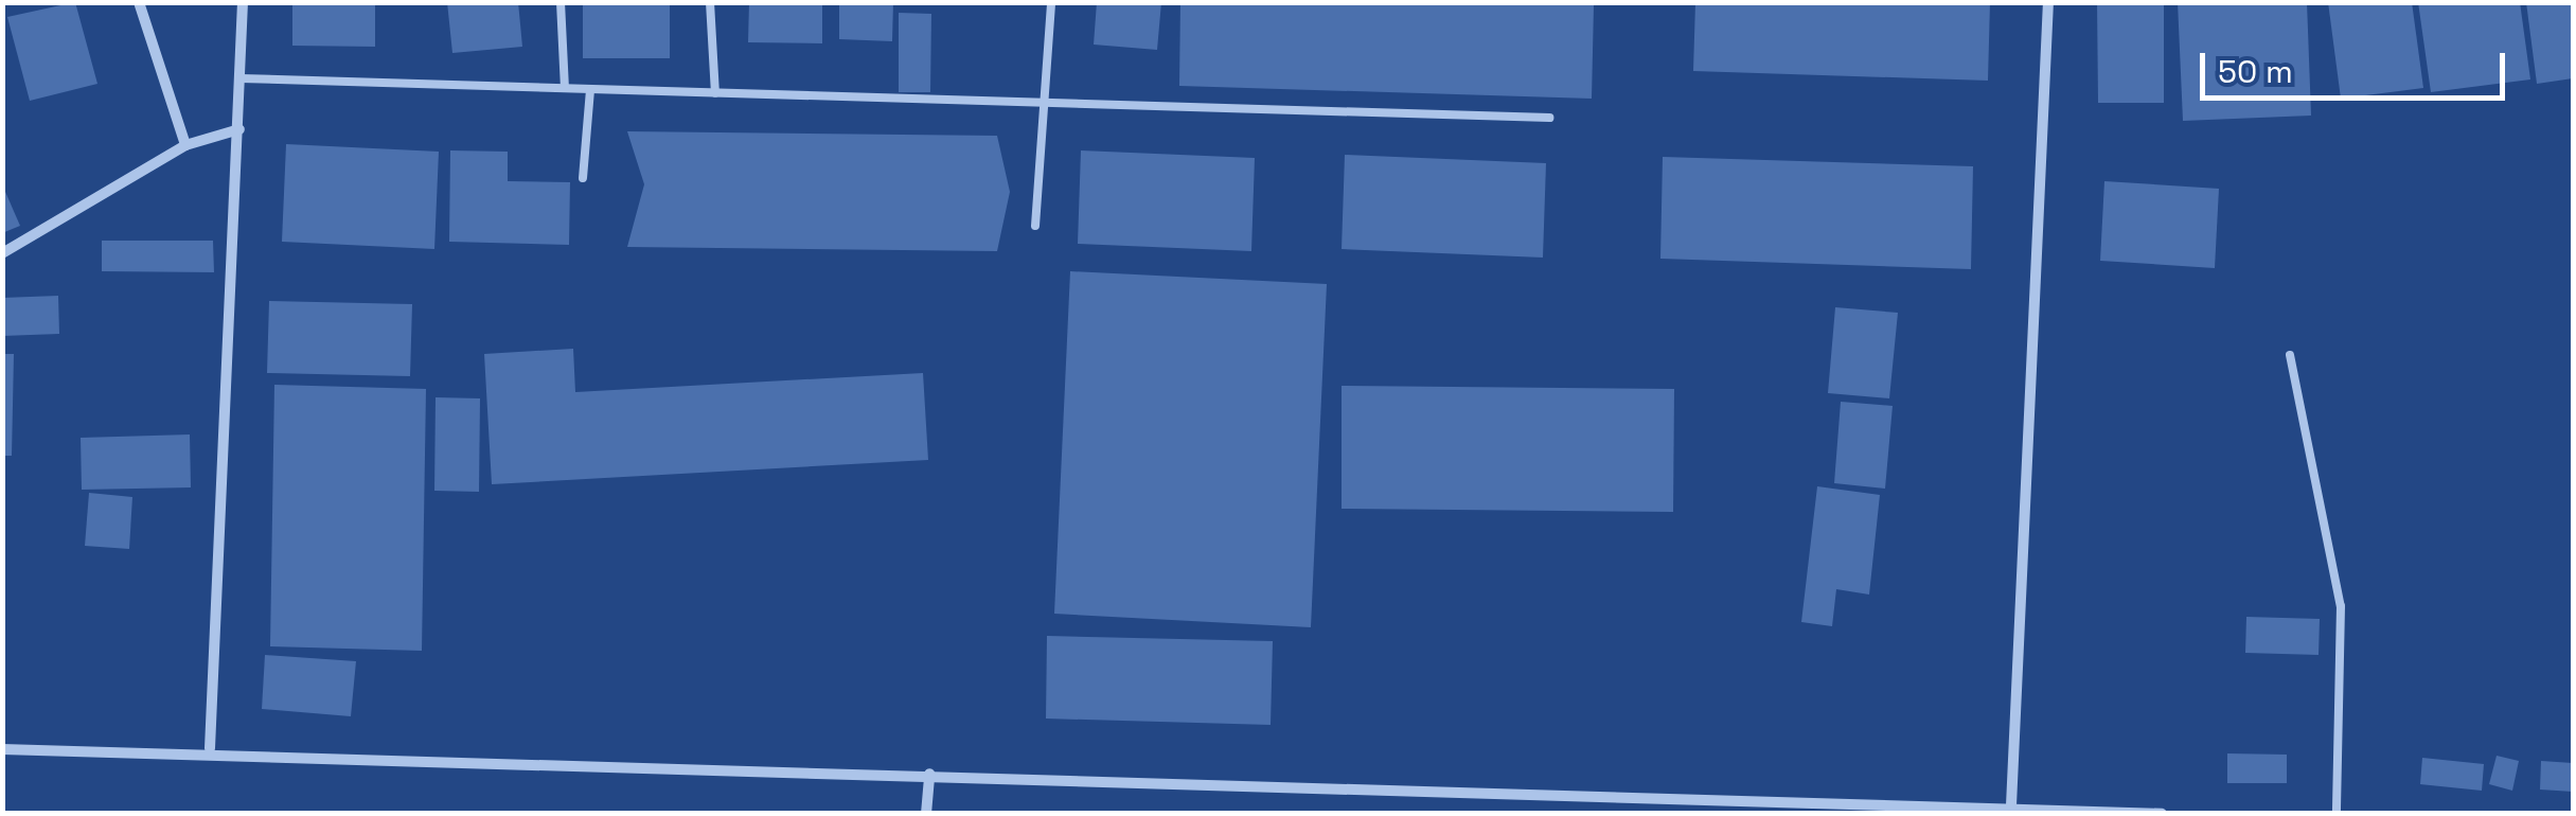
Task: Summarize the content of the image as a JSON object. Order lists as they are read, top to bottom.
{
  "scale_bar": "50 m"
}
